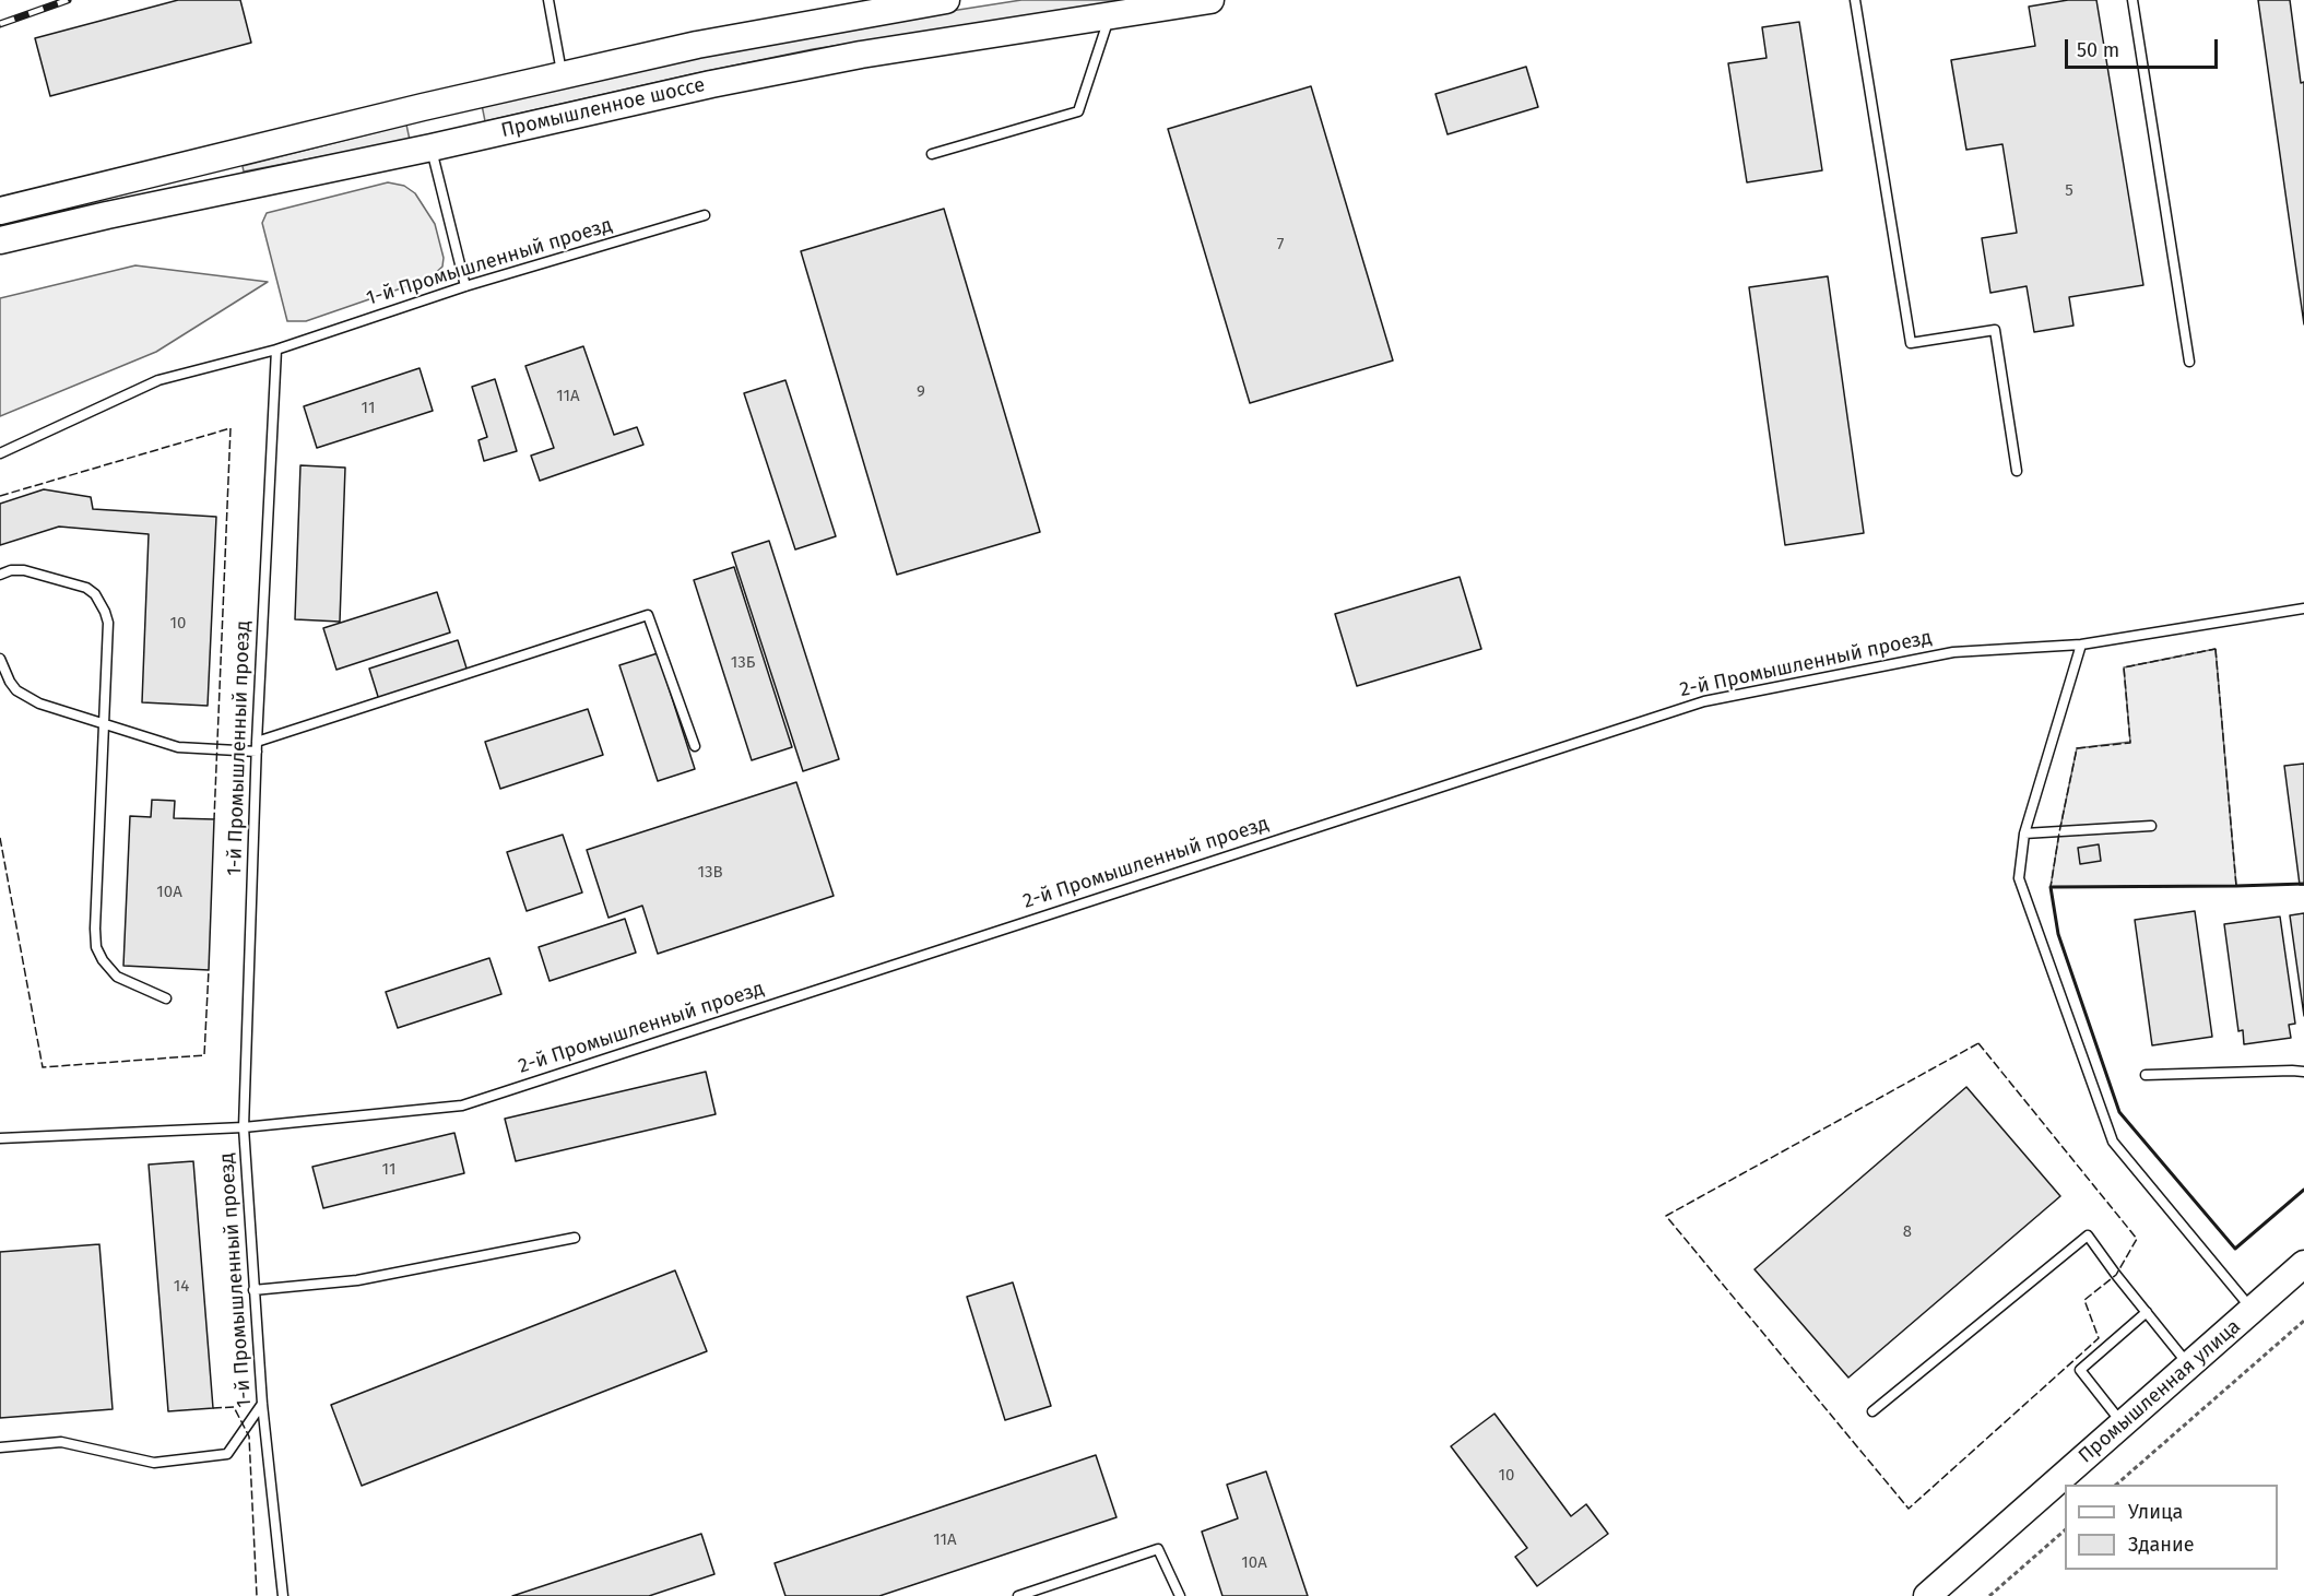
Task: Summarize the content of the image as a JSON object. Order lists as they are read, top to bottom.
{
  "streets": {
    "main road": ["Промышленное шоссе", "Промышленная улица"],
    "lane": ["1-й Промышленный проезд", "2-й Промышленный проезд"]
  },
  "crossings": [
    ["1-й Промышленный проезд", "2-й Промышленный проезд"]
  ],
  "house_numbers": [
    "5",
    "7",
    "9",
    "11А",
    "11",
    "10",
    "13Б",
    "13В",
    "10А",
    "11",
    "8",
    "14",
    "10",
    "11А",
    "10А"
  ],
  "legend": ["Улица", "Здание"],
  "scale_bar": "50 m"
}
